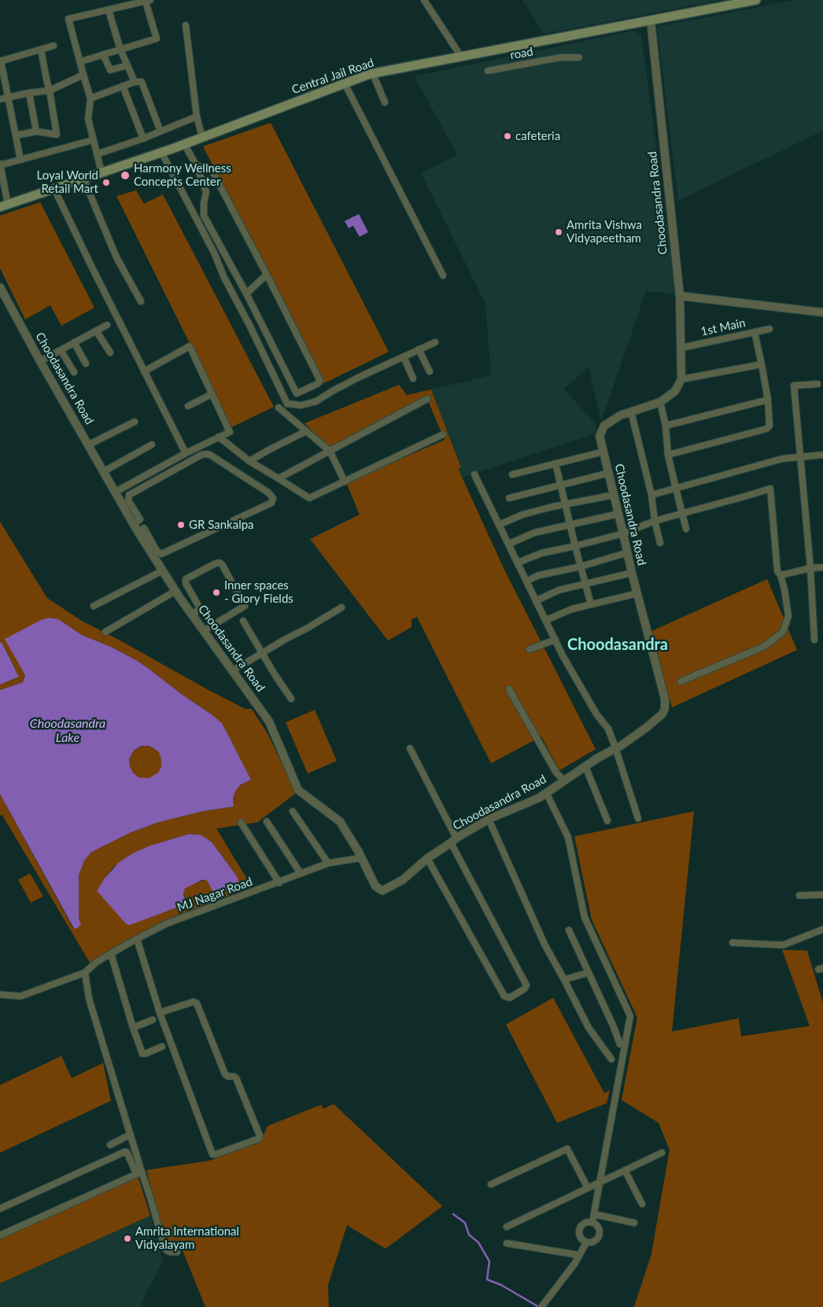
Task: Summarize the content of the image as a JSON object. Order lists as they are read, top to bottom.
{
  "streets": {
    "main road": ["Central Jail Road"],
    "street": [
      "road",
      "Choodasandra Road",
      "1st Main",
      "MJ Nagar Road"
    ]
  },
  "crossings": [
    ["Central Jail Road", "Choodasandra Road"],
    ["Choodasandra Road", "1st Main"],
    ["Choodasandra Road", "MJ Nagar Road"]
  ],
  "districts": ["Choodasandra"],
  "water": ["Choodasandra Lake"],
  "places": [
    "cafeteria",
    "Harmony Wellness Concepts Center",
    "Loyal World Retail Mart",
    "Amrita Vishwa Vidyapeetham",
    "GR Sankalpa",
    "Inner spaces - Glory Fields",
    "Amrita International Vidyalayam"
  ]
}
